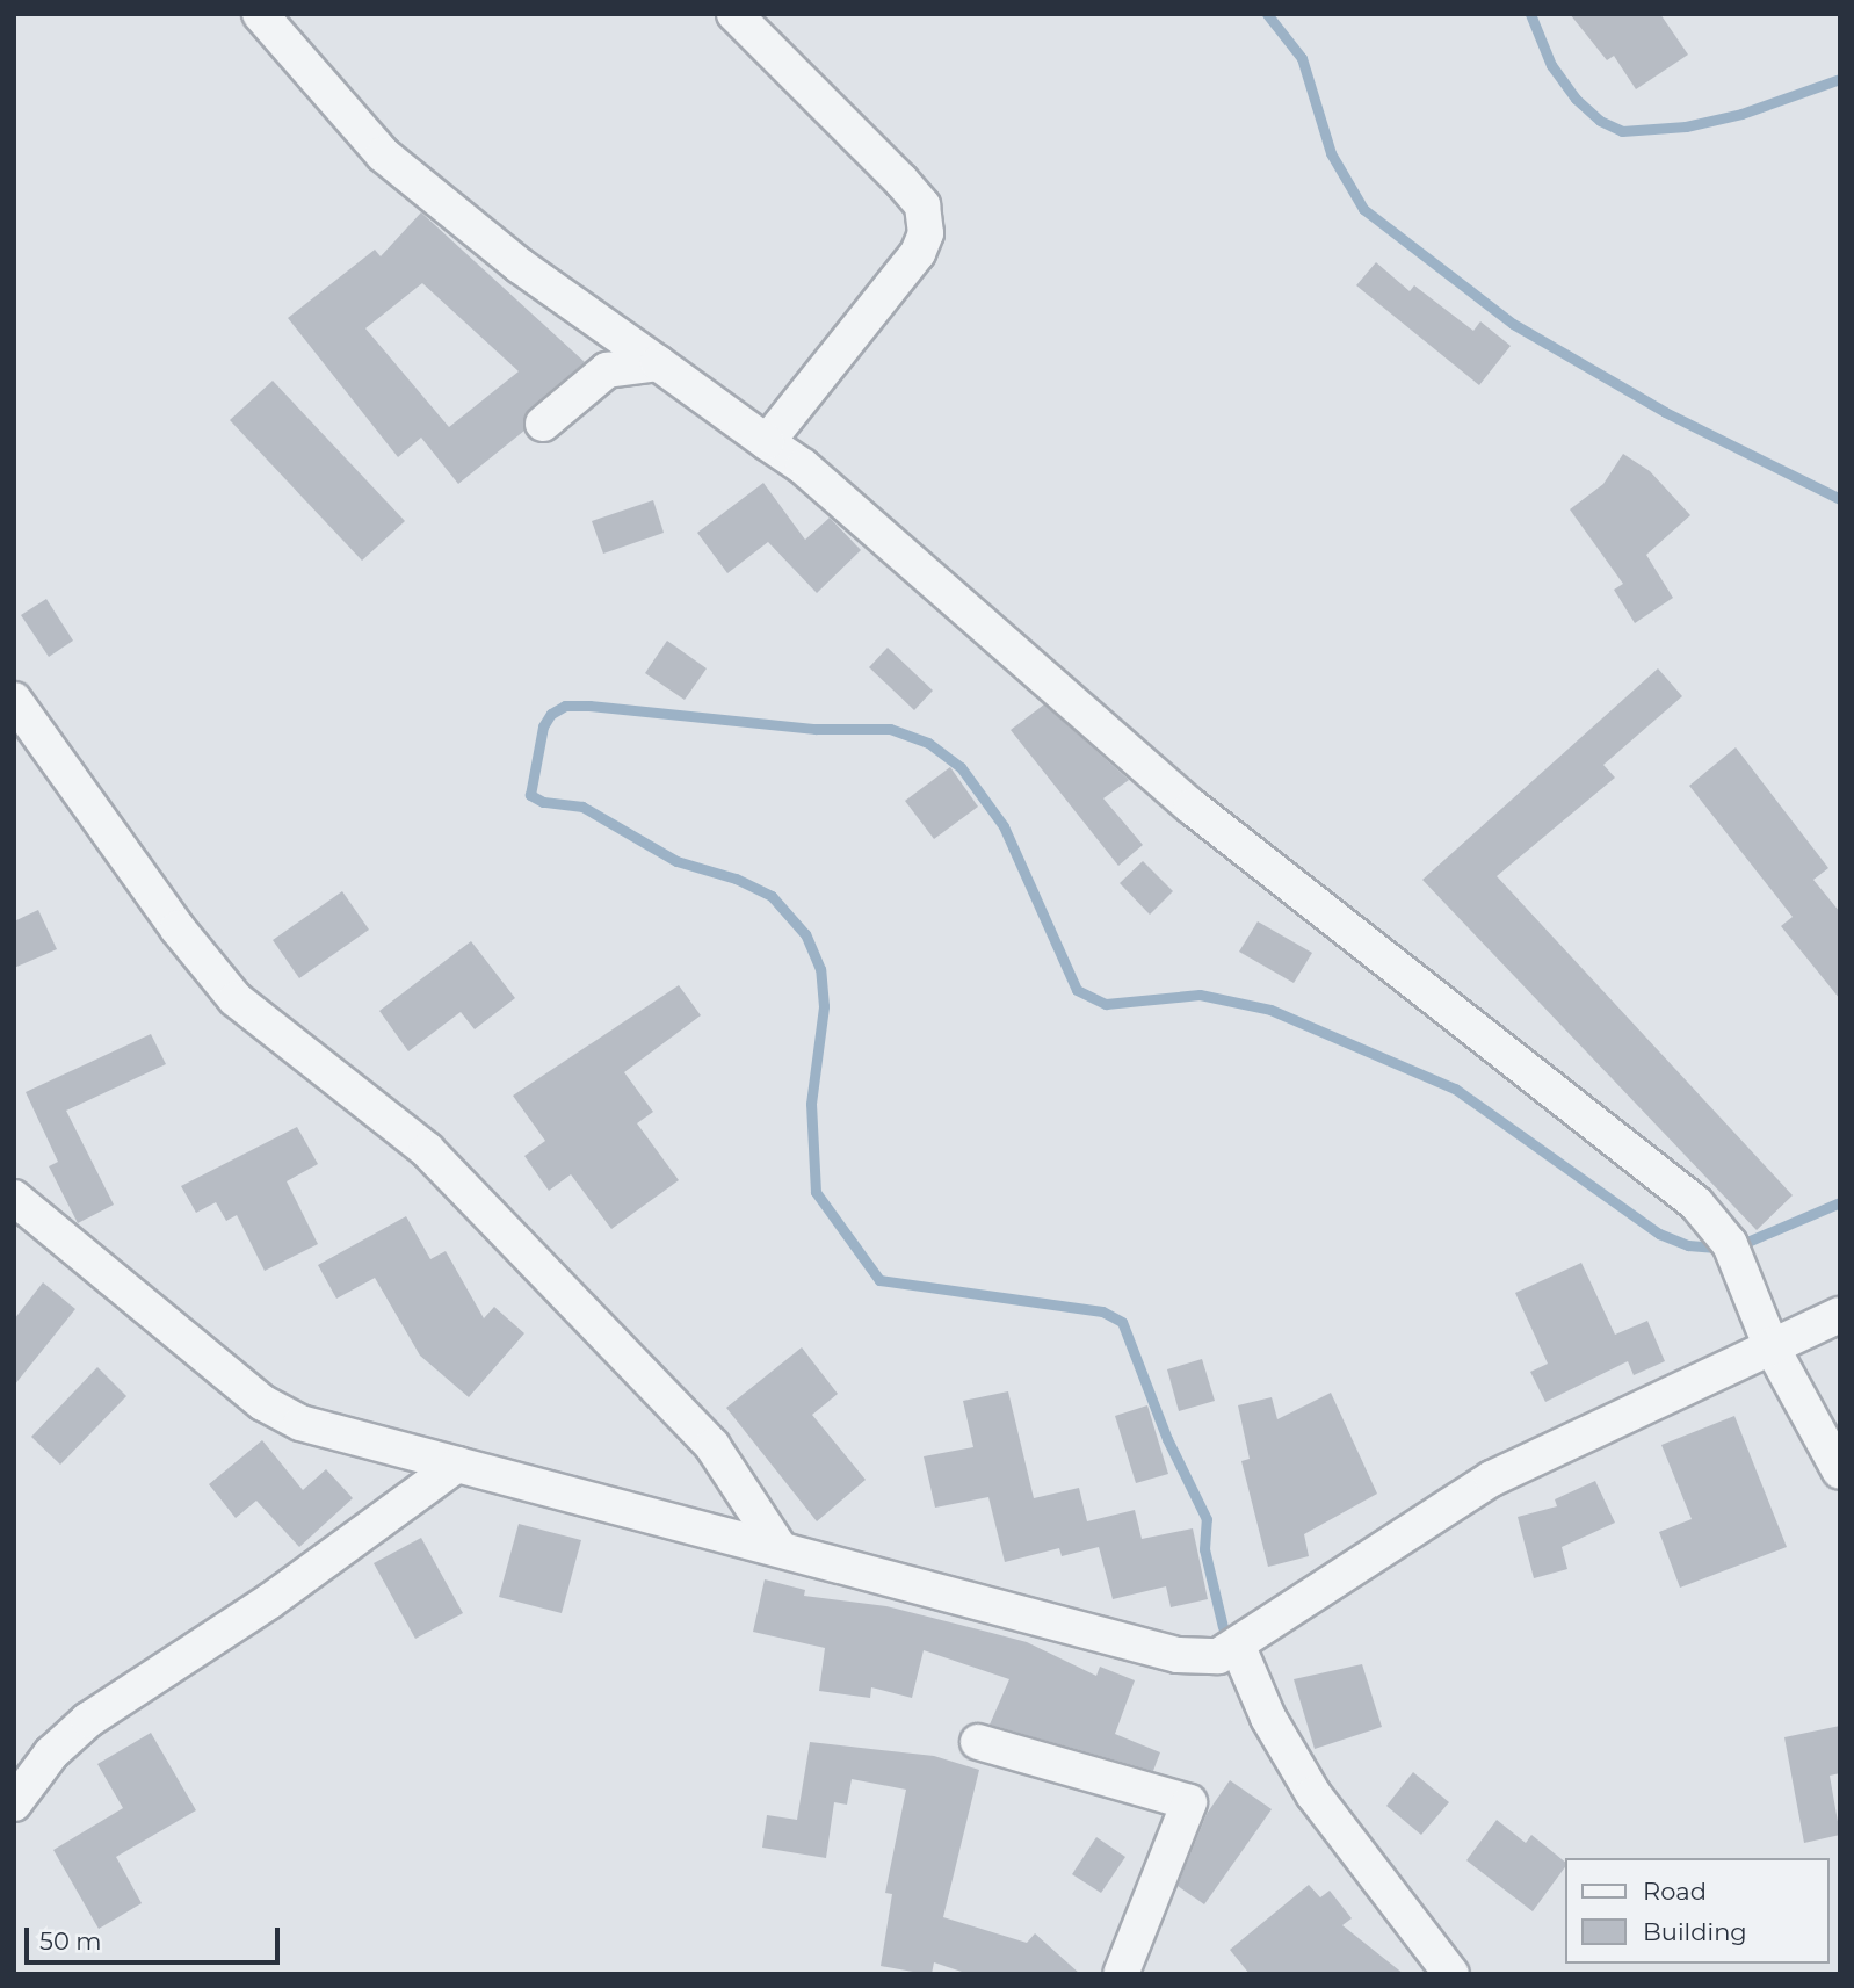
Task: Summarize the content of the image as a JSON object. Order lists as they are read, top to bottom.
{
  "legend": ["Road", "Building"],
  "scale_bar": "50 m"
}
